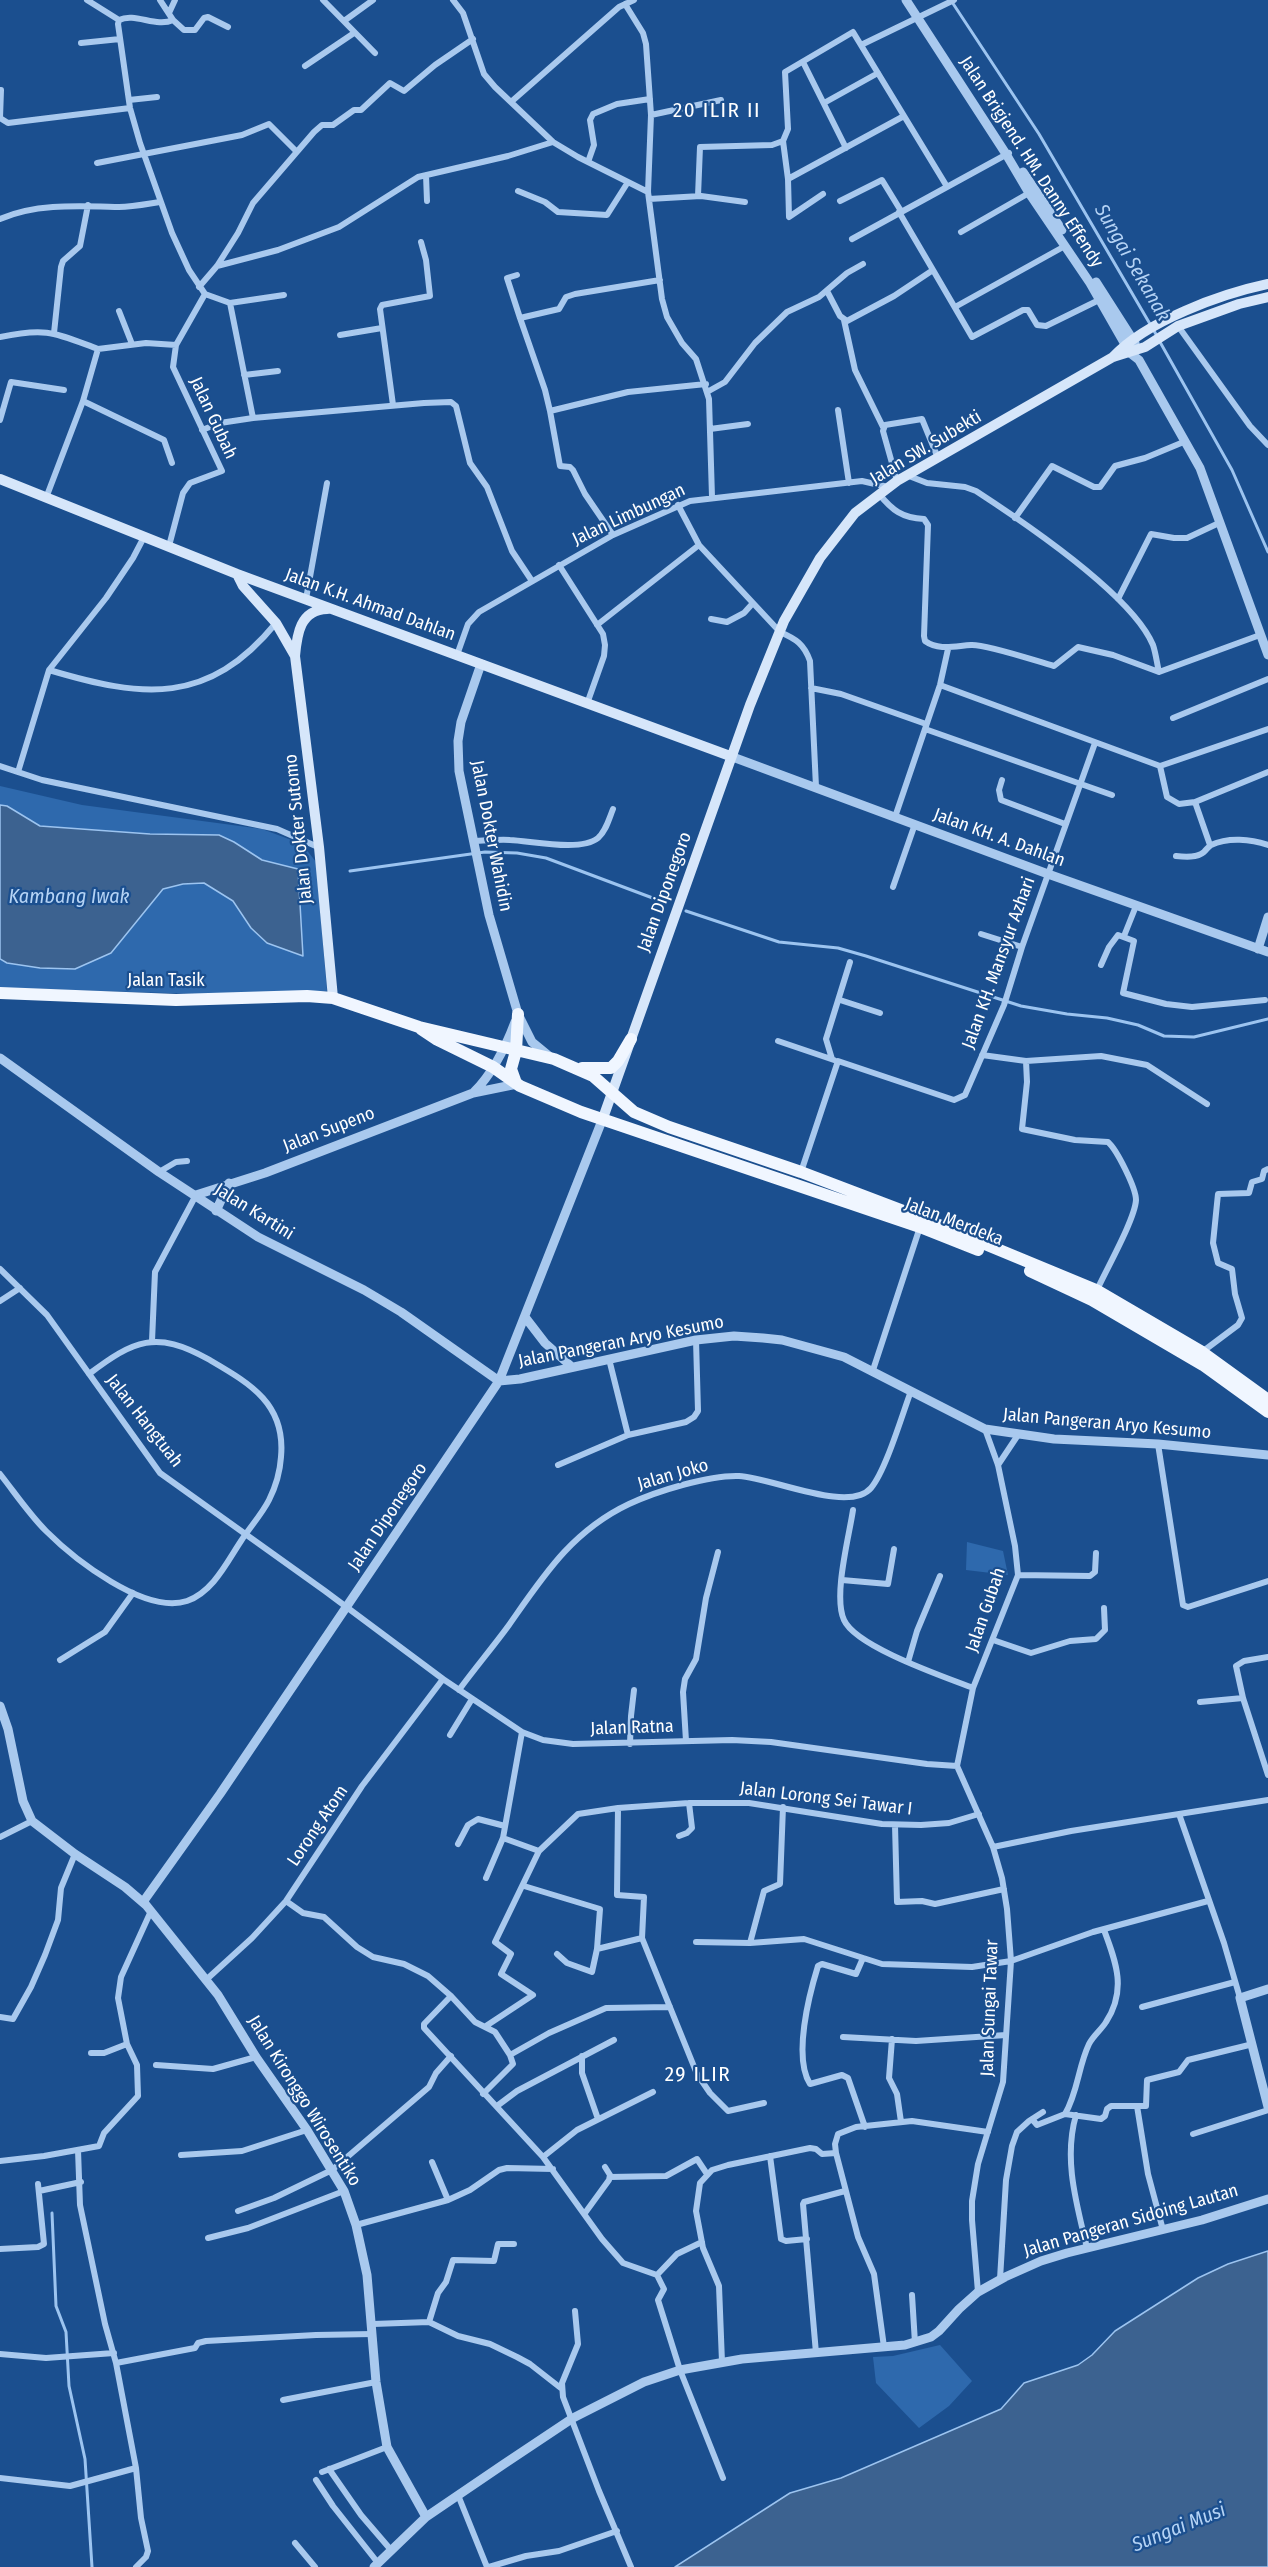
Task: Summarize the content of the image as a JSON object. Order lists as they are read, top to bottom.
{
  "streets": {
    "main road": [
      "Jalan SW. Subekti",
      "Jalan K.H. Ahmad Dahlan",
      "Jalan Dokter Sutomo",
      "Jalan Diponegoro",
      "Jalan Tasik",
      "Jalan Merdeka"
    ],
    "street": [
      "Jalan Brigjend. HM. Danny Effendy",
      "Jalan Gubah",
      "Jalan Limbungan",
      "Jalan Dokter Wahidin",
      "Jalan KH. A. Dahlan",
      "Jalan KH. Mansyur Azhari",
      "Jalan Supeno",
      "Jalan Kartini",
      "Jalan Pangeran Aryo Kesumo",
      "Jalan Hangtuah",
      "Jalan Joko",
      "Jalan Ratna",
      "Jalan Lorong Sei Tawar I",
      "Lorong Atom",
      "Jalan Sungai Tawar",
      "Jalan Kironggo Wirosentiko",
      "Jalan Pangeran Sidoing Lautan"
    ]
  },
  "crossings": [
    ["Jalan Brigjend. HM. Danny Effendy", "Jalan SW. Subekti"],
    ["Jalan Gubah", "Jalan K.H. Ahmad Dahlan"],
    ["Jalan Gubah", "Jalan Pangeran Aryo Kesumo"],
    ["Jalan Gubah", "Jalan Ratna"],
    ["Jalan Gubah", "Jalan Sungai Tawar"],
    ["Jalan SW. Subekti", "Jalan Limbungan"],
    ["Jalan SW. Subekti", "Jalan K.H. Ahmad Dahlan"],
    ["Jalan SW. Subekti", "Jalan KH. A. Dahlan"],
    ["Jalan SW. Subekti", "Jalan Diponegoro"],
    ["Jalan Limbungan", "Jalan K.H. Ahmad Dahlan"],
    ["Jalan K.H. Ahmad Dahlan", "Jalan Dokter Wahidin"],
    ["Jalan K.H. Ahmad Dahlan", "Jalan KH. A. Dahlan"],
    ["Jalan K.H. Ahmad Dahlan", "Jalan Diponegoro"],
    ["Jalan Dokter Sutomo", "Jalan Tasik"],
    ["Jalan KH. A. Dahlan", "Jalan Diponegoro"],
    ["Jalan KH. A. Dahlan", "Jalan KH. Mansyur Azhari"],
    ["Jalan Diponegoro", "Jalan Kartini"],
    ["Jalan Diponegoro", "Jalan Merdeka"],
    ["Jalan Diponegoro", "Jalan Pangeran Aryo Kesumo"],
    ["Jalan Diponegoro", "Jalan Hangtuah"],
    ["Jalan Diponegoro", "Jalan Ratna"],
    ["Jalan Diponegoro", "Jalan Kironggo Wirosentiko"],
    ["Jalan Tasik", "Jalan Merdeka"],
    ["Jalan Supeno", "Jalan Kartini"],
    ["Jalan Supeno", "Jalan Merdeka"],
    ["Jalan Kartini", "Jalan Pangeran Aryo Kesumo"],
    ["Jalan Pangeran Aryo Kesumo", "Jalan Joko"],
    ["Jalan Hangtuah", "Jalan Ratna"],
    ["Jalan Joko", "Jalan Ratna"],
    ["Jalan Ratna", "Lorong Atom"],
    ["Jalan Ratna", "Jalan Sungai Tawar"],
    ["Jalan Lorong Sei Tawar I", "Jalan Sungai Tawar"],
    ["Lorong Atom", "Jalan Kironggo Wirosentiko"],
    ["Jalan Sungai Tawar", "Jalan Pangeran Sidoing Lautan"]
  ],
  "districts": ["20 ILIR II", "29 ILIR"],
  "water": ["Sungai Sekanak", "Kambang Iwak", "Sungai Musi"]
}
